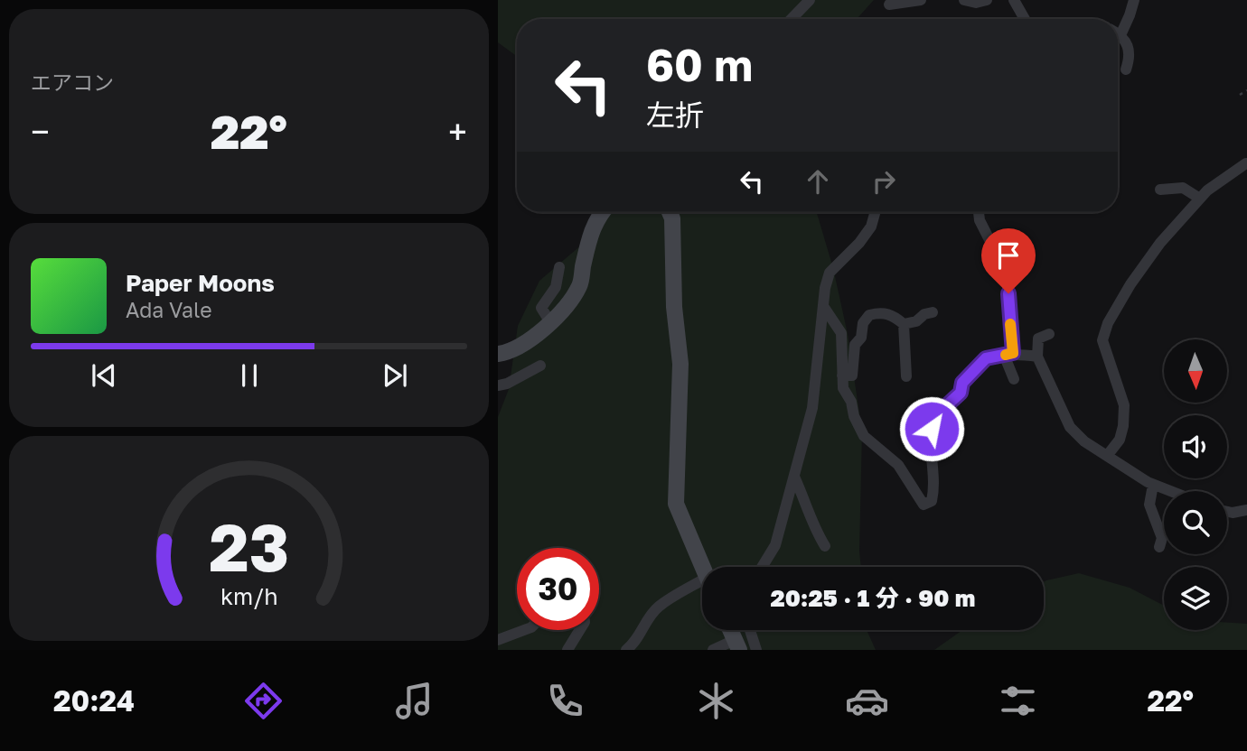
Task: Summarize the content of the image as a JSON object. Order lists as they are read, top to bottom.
{
  "north": "bottom",
  "page": {
    "tile": "エアコン",
    "turn": ["60 m", "左折"],
    "heat": ["−", "22°", "+"],
    "song": ["Paper Moons", "Ada Vale"],
    "limit": "30",
    "trip": "20:25 · 1 分 · 90 m",
    "tabs": ["20:24", "22°"],
    "gauge": ["23", "km/h"]
  }
}
